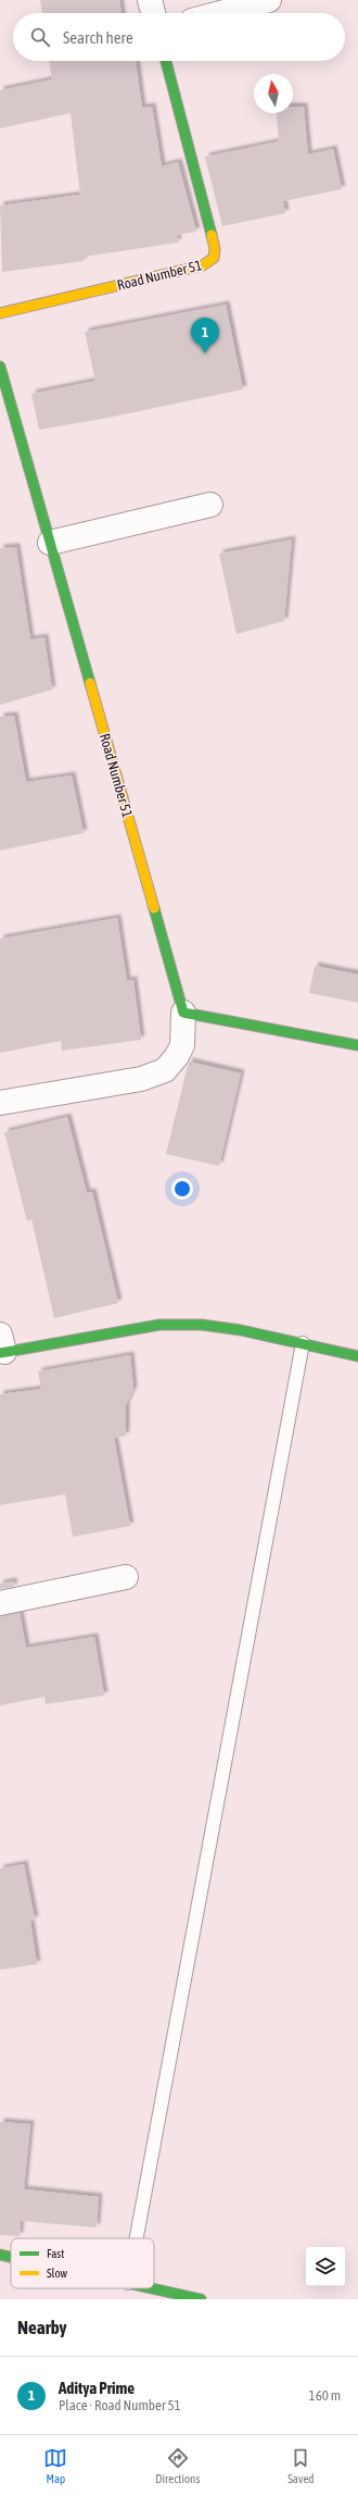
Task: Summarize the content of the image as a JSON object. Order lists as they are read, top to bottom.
{
  "streets": {
    "street": ["Road Number 51"]
  },
  "legend": ["Fast", "Slow"],
  "north": "top",
  "page": {
    "search": "Search here",
    "pins": "1",
    "heading": "Nearby",
    "list": [
      {
        "mark": "1",
        "name": "Aditya Prime",
        "note": "Place · Road Number 51",
        "value": "160 m"
      }
    ],
    "nav": ["Map", "Directions", "Saved"]
  }
}
